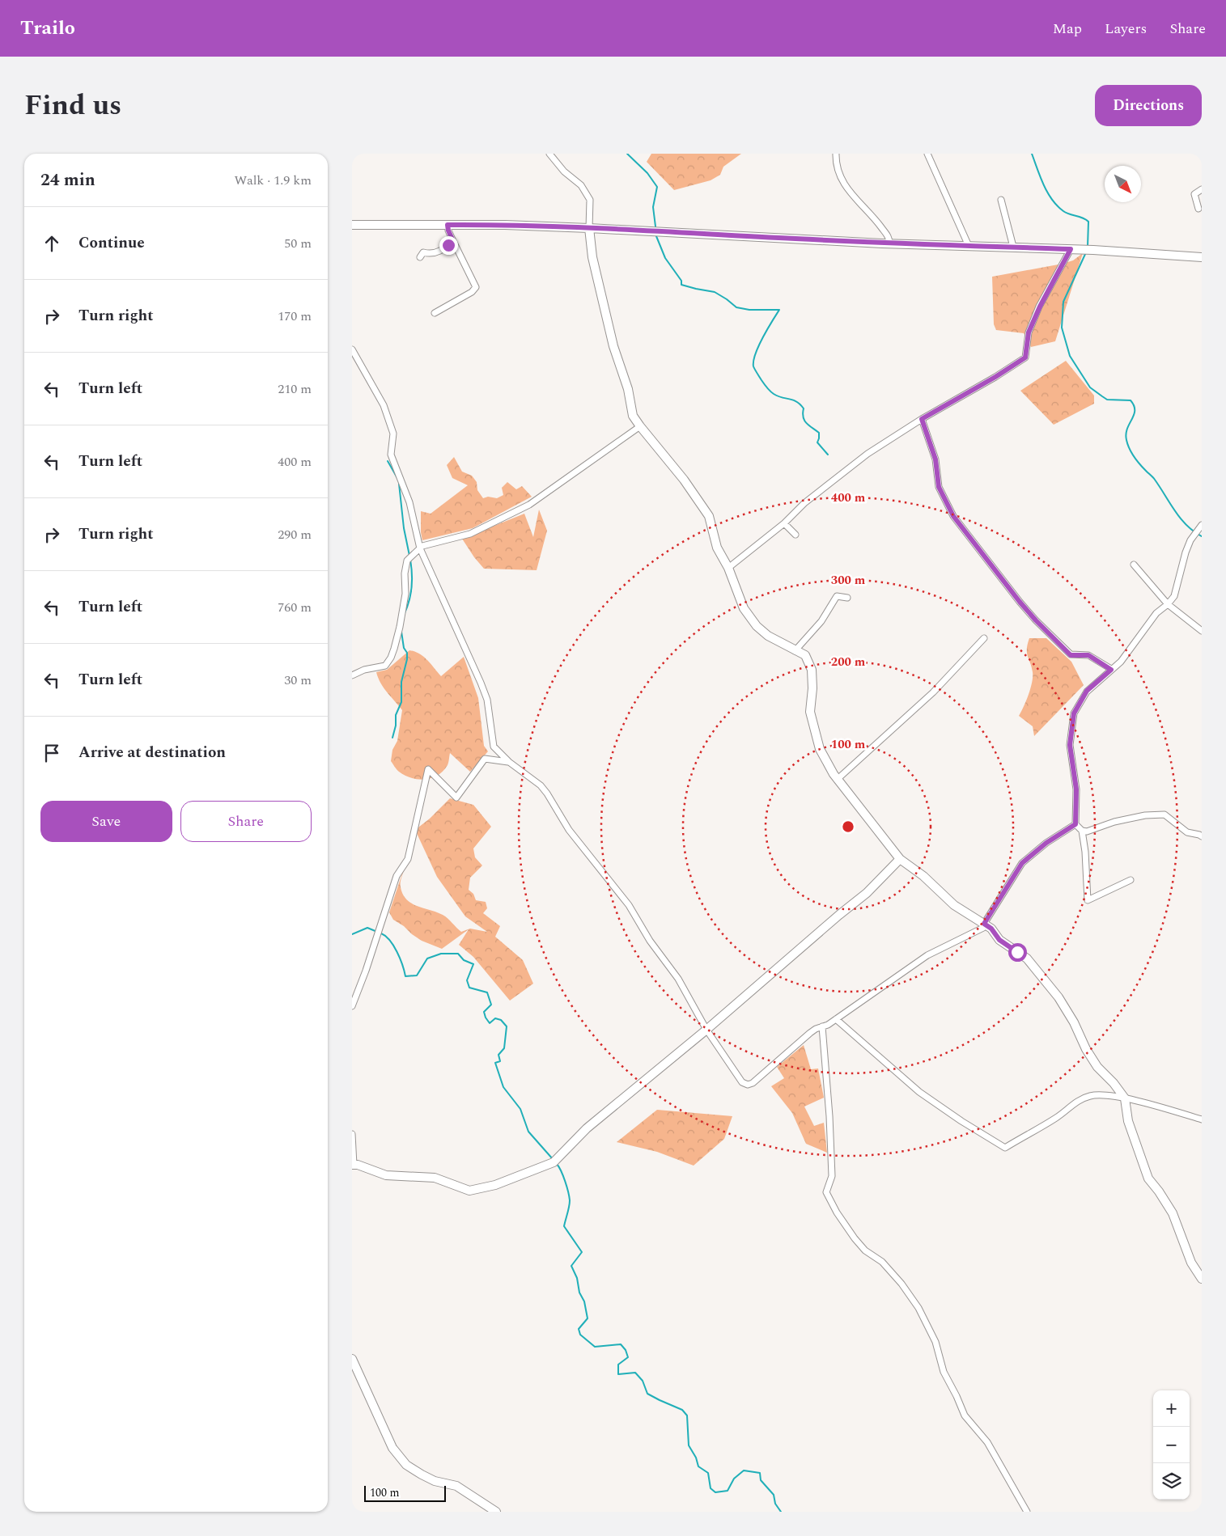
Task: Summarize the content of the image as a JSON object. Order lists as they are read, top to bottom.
{
  "scale_bar": "100 m",
  "north": "bottom right",
  "page": {
    "header": "Trailo",
    "nav": ["Map", "Layers", "Share"],
    "title": "Find us",
    "buttons": [
      "Directions",
      ["Save", "Share"]
    ],
    "heading": ["24 min", "Walk · 1.9 km"],
    "list": [
      ["Continue", "50 m"],
      ["Turn right", "170 m"],
      ["Turn left", "210 m"],
      ["Turn left", "400 m"],
      ["Turn right", "290 m"],
      ["Turn left", "760 m"],
      ["Turn left", "30 m"],
      "Arrive at destination"
    ],
    "map_buttons": ["+", "−"],
    "scale": "100 m"
  },
  "rings": [
    "400 m",
    "300 m",
    "200 m",
    "100 m"
  ]
}
